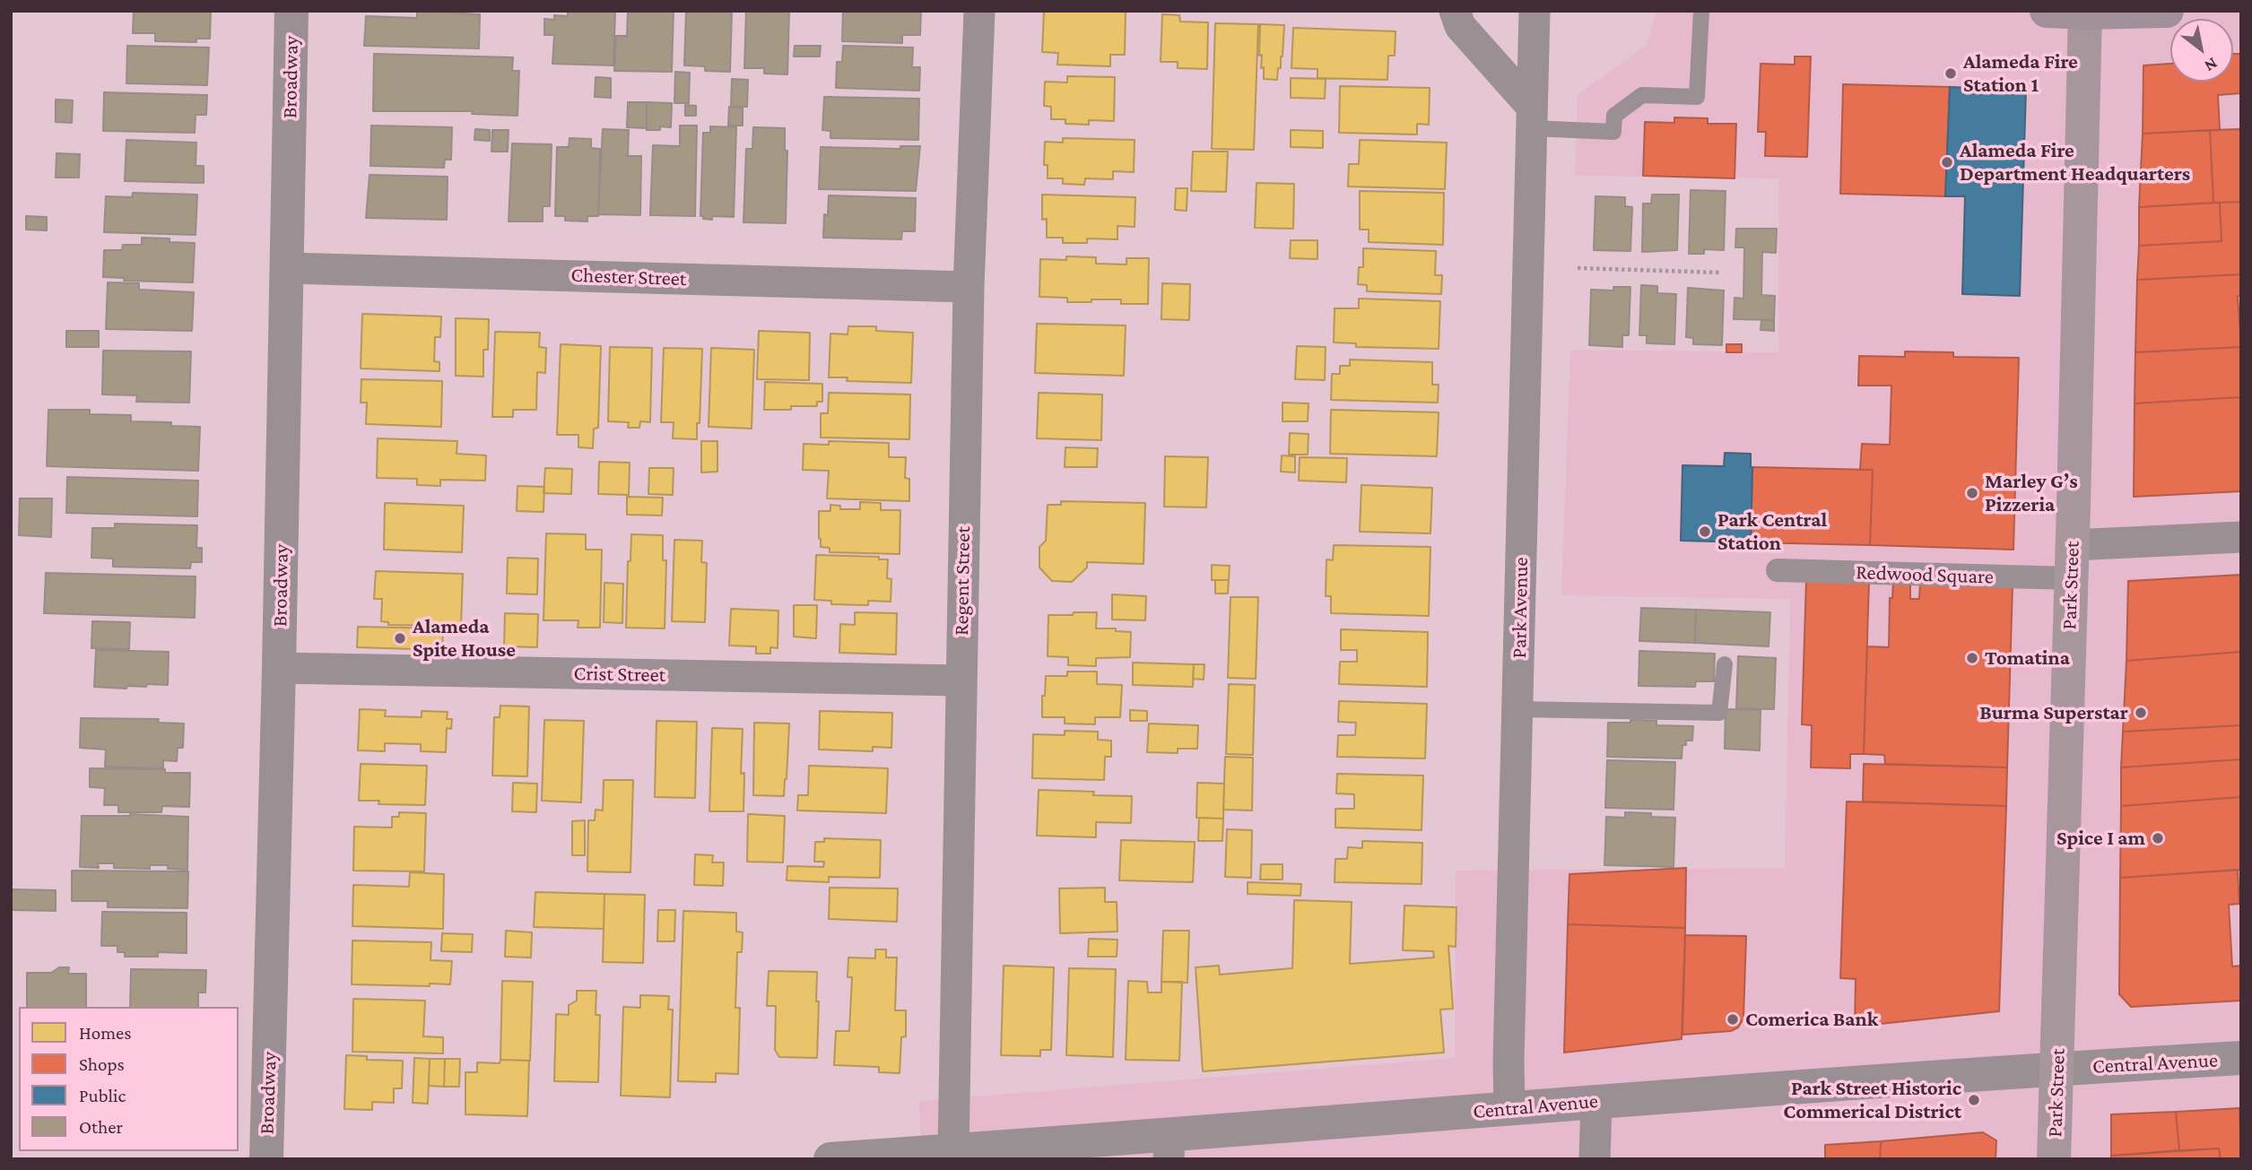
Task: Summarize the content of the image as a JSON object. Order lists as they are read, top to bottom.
{
  "streets": {
    "main road": ["Park Street"],
    "street": [
      "Broadway",
      "Chester Street",
      "Redwood Square",
      "Regent Street",
      "Park Avenue",
      "Crist Street",
      "Central Avenue"
    ]
  },
  "crossings": [
    ["Broadway", "Chester Street"],
    ["Broadway", "Crist Street"],
    ["Chester Street", "Regent Street"],
    ["Redwood Square", "Park Street"],
    ["Regent Street", "Crist Street"],
    ["Regent Street", "Central Avenue"],
    ["Park Street", "Central Avenue"],
    ["Park Avenue", "Central Avenue"]
  ],
  "places": [
    "Alameda Fire Station 1",
    "Alameda Fire Department Headquarters",
    "Marley G’s Pizzeria",
    "Park Central Station",
    "Alameda Spite House",
    "Tomatina",
    "Burma Superstar",
    "Spice I am",
    "Comerica Bank",
    "Park Street Historic Commerical District"
  ],
  "legend": [
    "Homes",
    "Shops",
    "Public",
    "Other"
  ],
  "north": "bottom right"
}
